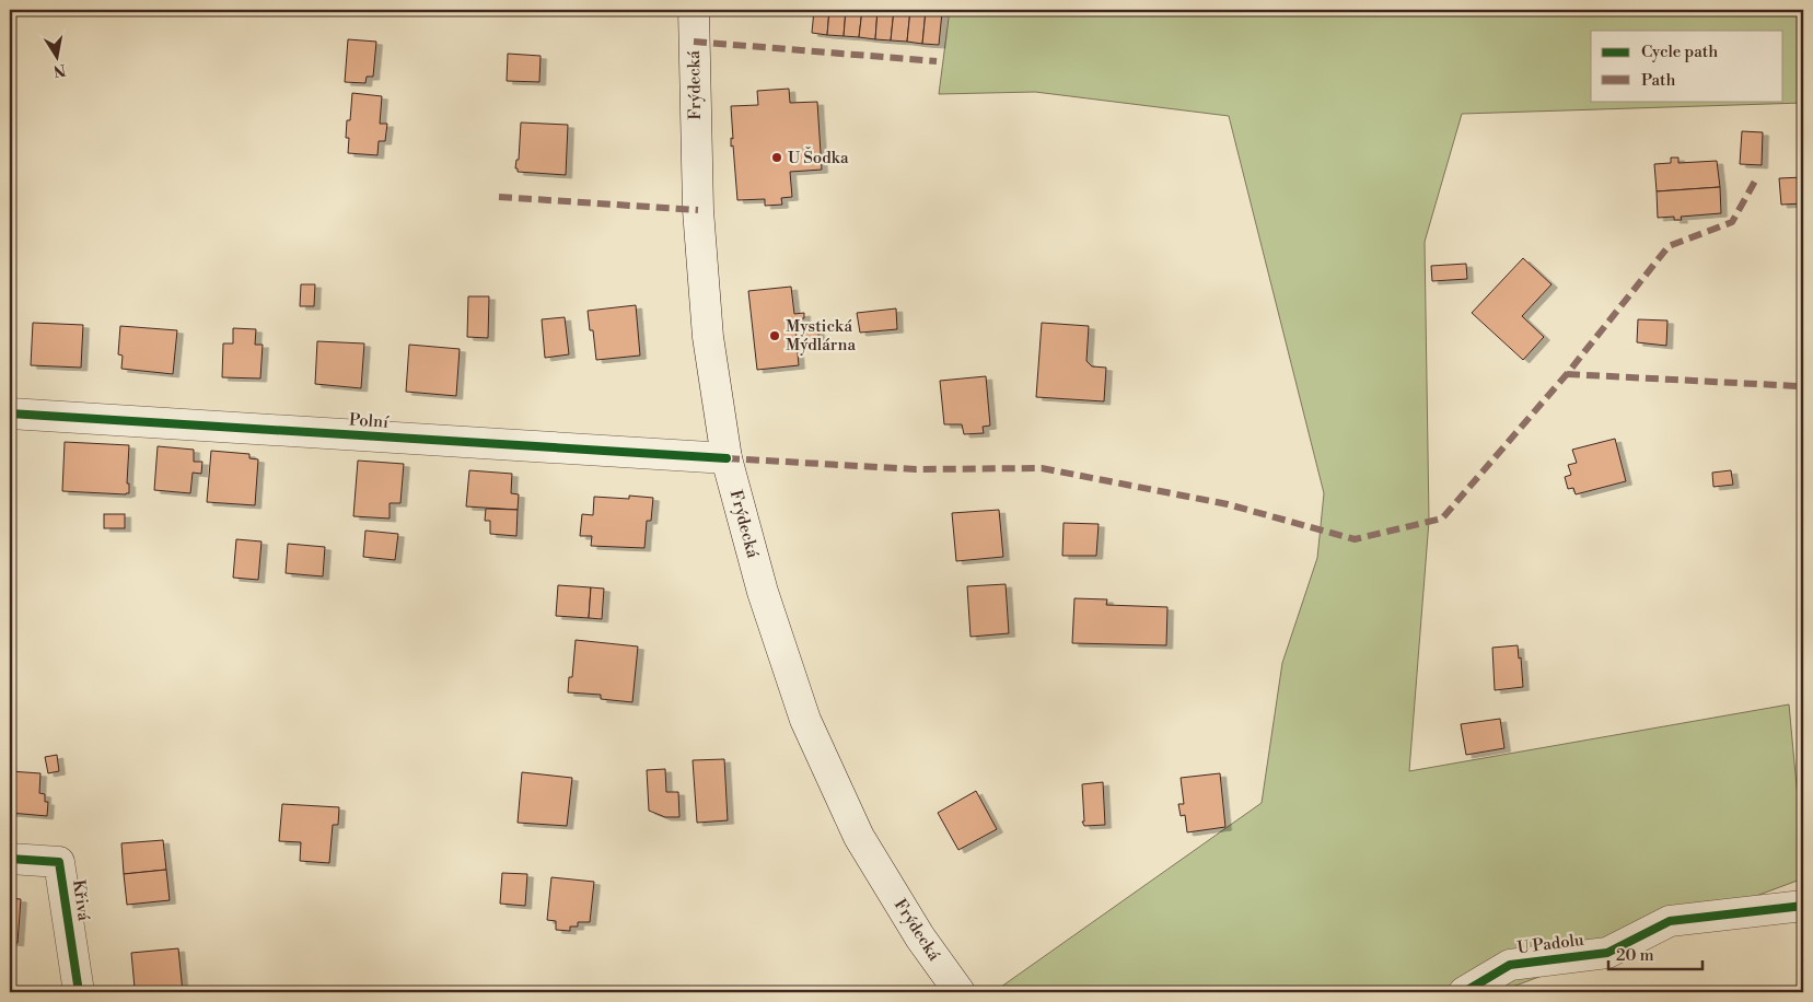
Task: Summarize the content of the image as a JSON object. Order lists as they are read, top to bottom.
{
  "streets": {
    "street": [
      "Frýdecká",
      "Polní",
      "Křivá",
      "U Padolu"
    ]
  },
  "crossings": [
    ["Frýdecká", "Polní"]
  ],
  "places": ["U Šodka", "Mystická Mýdlárna"],
  "legend": ["Cycle path", "Path"],
  "scale_bar": "20 m",
  "north": "bottom"
}
